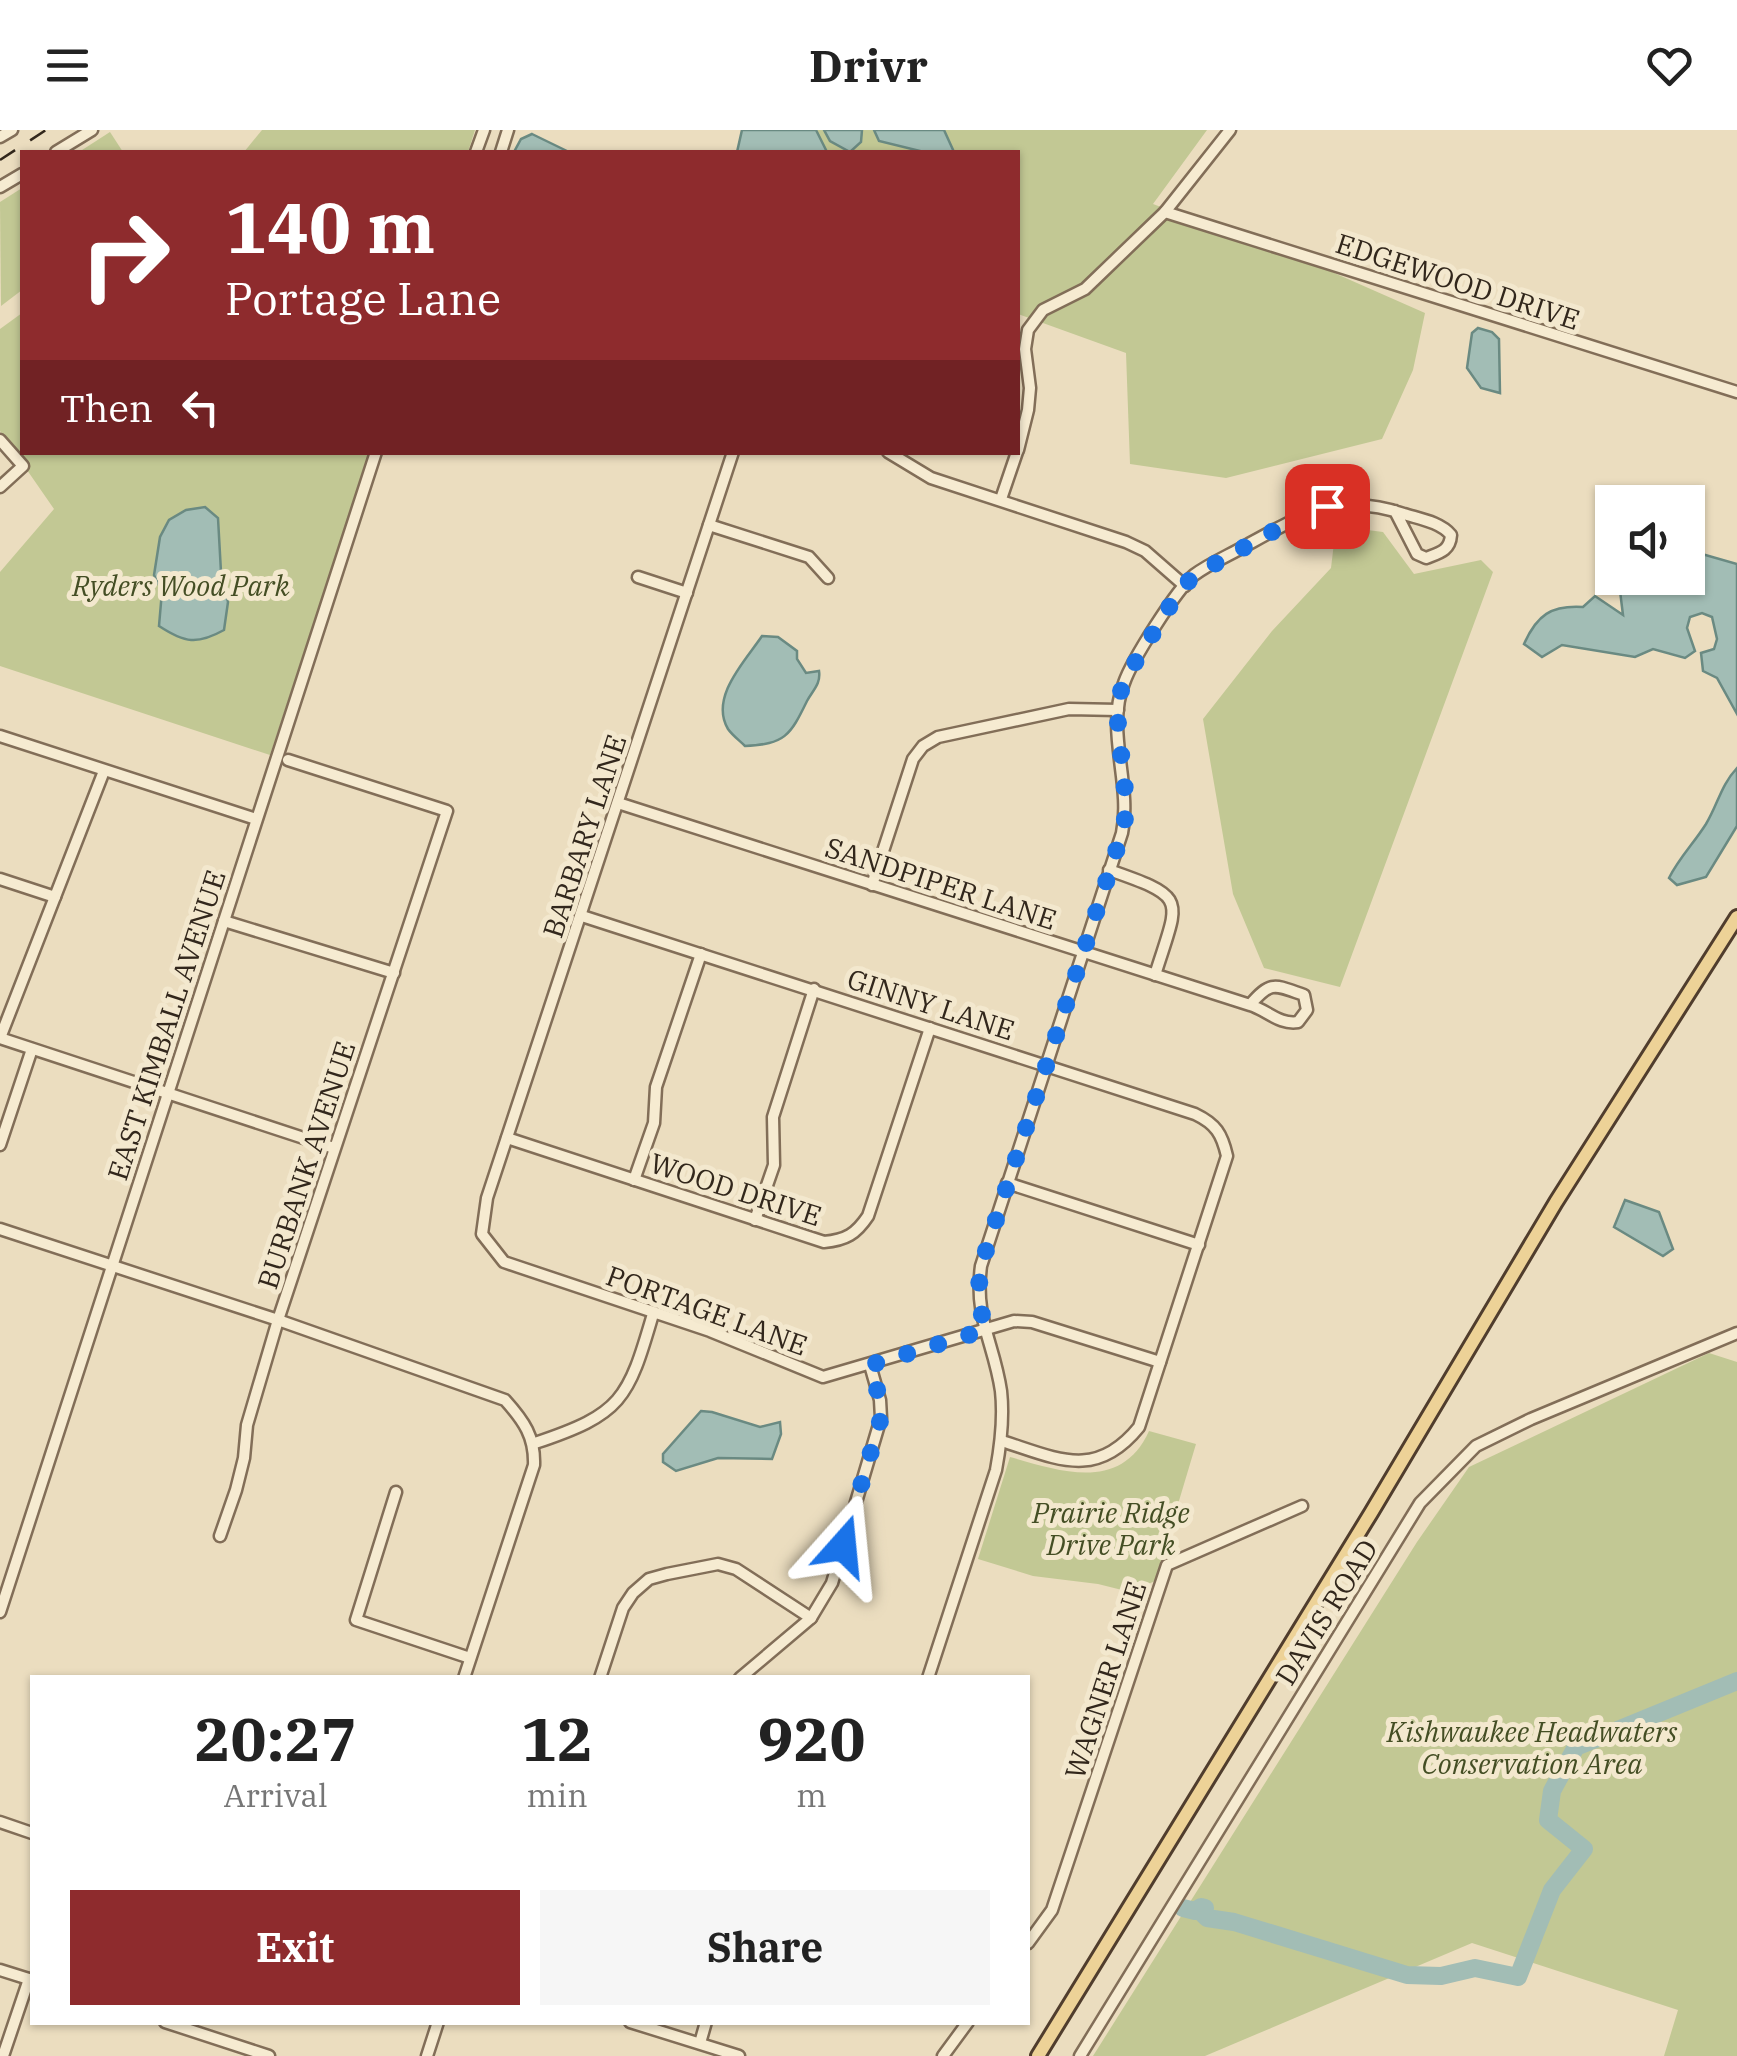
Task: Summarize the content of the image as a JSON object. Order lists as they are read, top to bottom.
{
  "streets": {
    "street": [
      "EDGEWOOD DRIVE",
      "BARBARY LANE",
      "SANDPIPER LANE",
      "GINNY LANE",
      "EAST KIMBALL AVENUE",
      "BURBANK AVENUE",
      "WOOD DRIVE",
      "PORTAGE LANE",
      "DAVIS ROAD",
      "WAGNER LANE"
    ]
  },
  "crossings": [
    ["BARBARY LANE", "SANDPIPER LANE"],
    ["BARBARY LANE", "GINNY LANE"],
    ["BARBARY LANE", "WOOD DRIVE"],
    ["BARBARY LANE", "PORTAGE LANE"],
    ["GINNY LANE", "WOOD DRIVE"],
    ["GINNY LANE", "PORTAGE LANE"]
  ],
  "parks": ["Ryders Wood Park", "Prairie Ridge Drive Park", "Kishwaukee Headwaters Conservation Area"],
  "page": {
    "header": "Drivr",
    "turn": ["140 m", "Portage Lane"],
    "then": "Then",
    "eta": [
      "20:27",
      "Arrival",
      "12",
      "min",
      "920",
      "m"
    ],
    "buttons": ["Exit", "Share"]
  }
}
